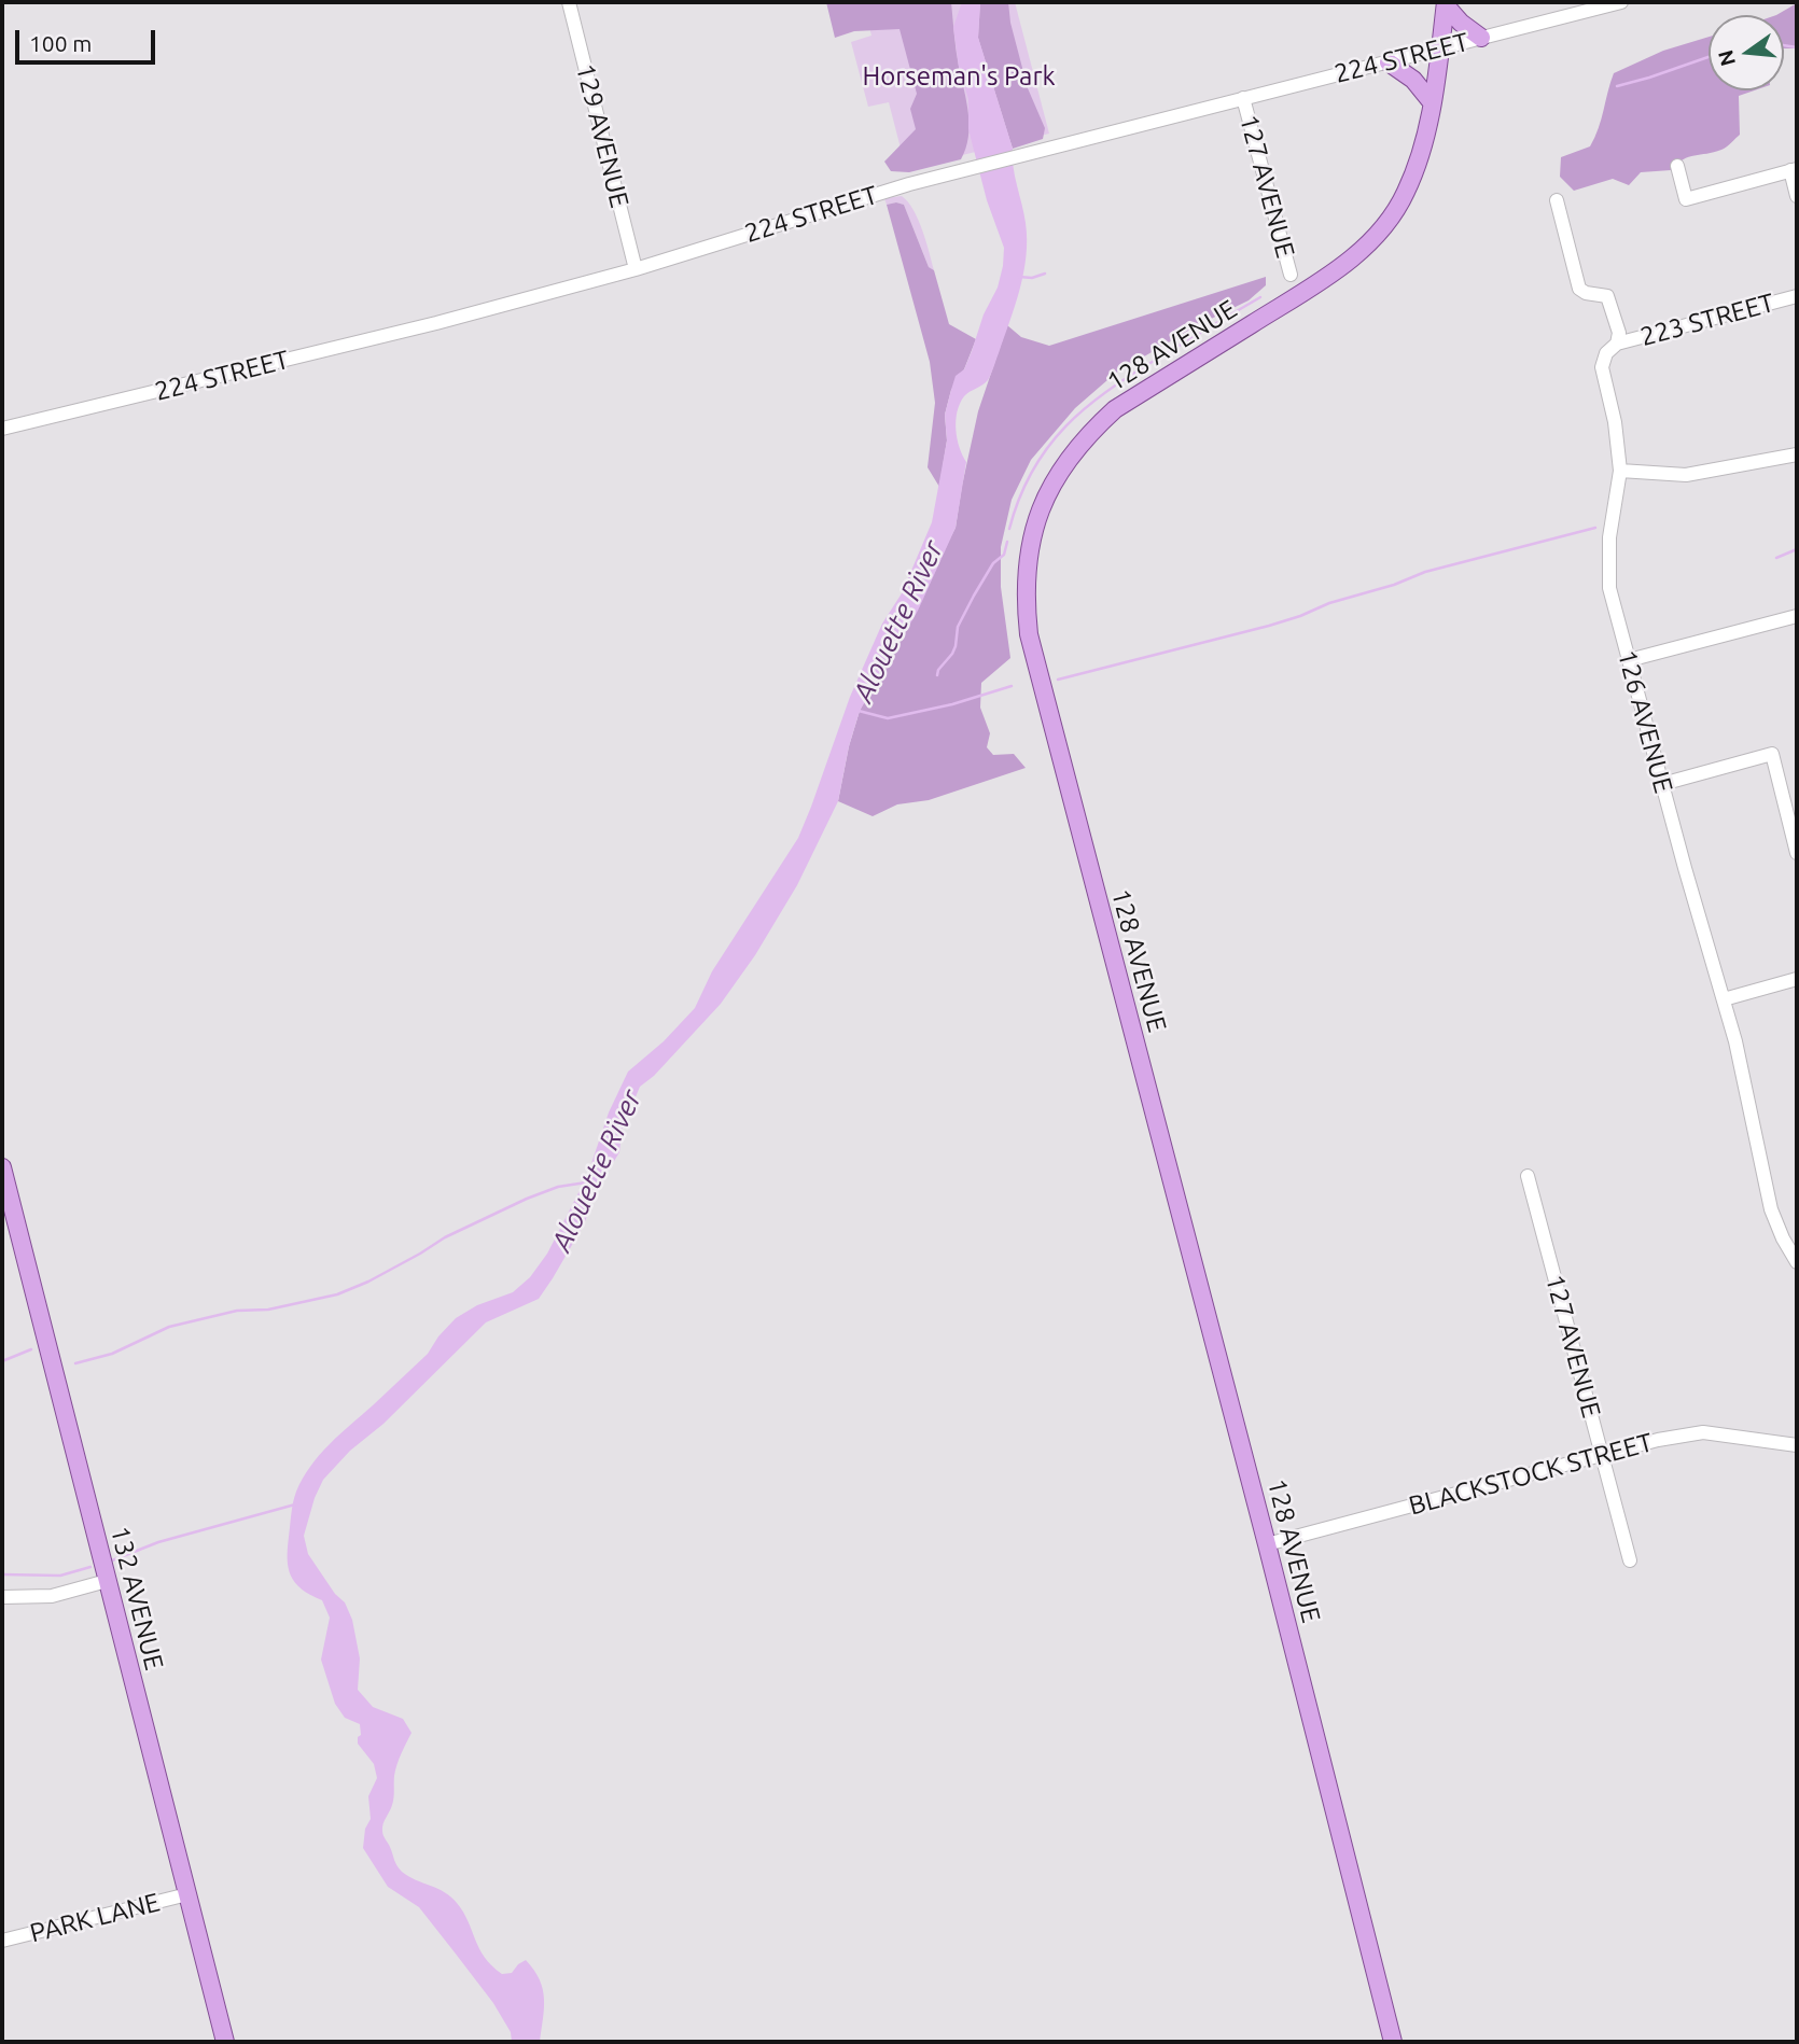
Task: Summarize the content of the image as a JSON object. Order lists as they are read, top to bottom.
{
  "streets": {
    "main road": ["128 AVENUE", "132 AVENUE"],
    "street": [
      "224 STREET",
      "129 AVENUE",
      "127 AVENUE",
      "223 STREET",
      "126 AVENUE",
      "BLACKSTOCK STREET",
      "PARK LANE"
    ]
  },
  "crossings": [
    ["224 STREET", "129 AVENUE"],
    ["224 STREET", "127 AVENUE"],
    ["224 STREET", "128 AVENUE"],
    ["127 AVENUE", "BLACKSTOCK STREET"],
    ["223 STREET", "126 AVENUE"],
    ["128 AVENUE", "BLACKSTOCK STREET"],
    ["132 AVENUE", "PARK LANE"]
  ],
  "water": ["Alouette River"],
  "parks": ["Horseman's Park"],
  "scale_bar": "100 m",
  "north": "left"
}
